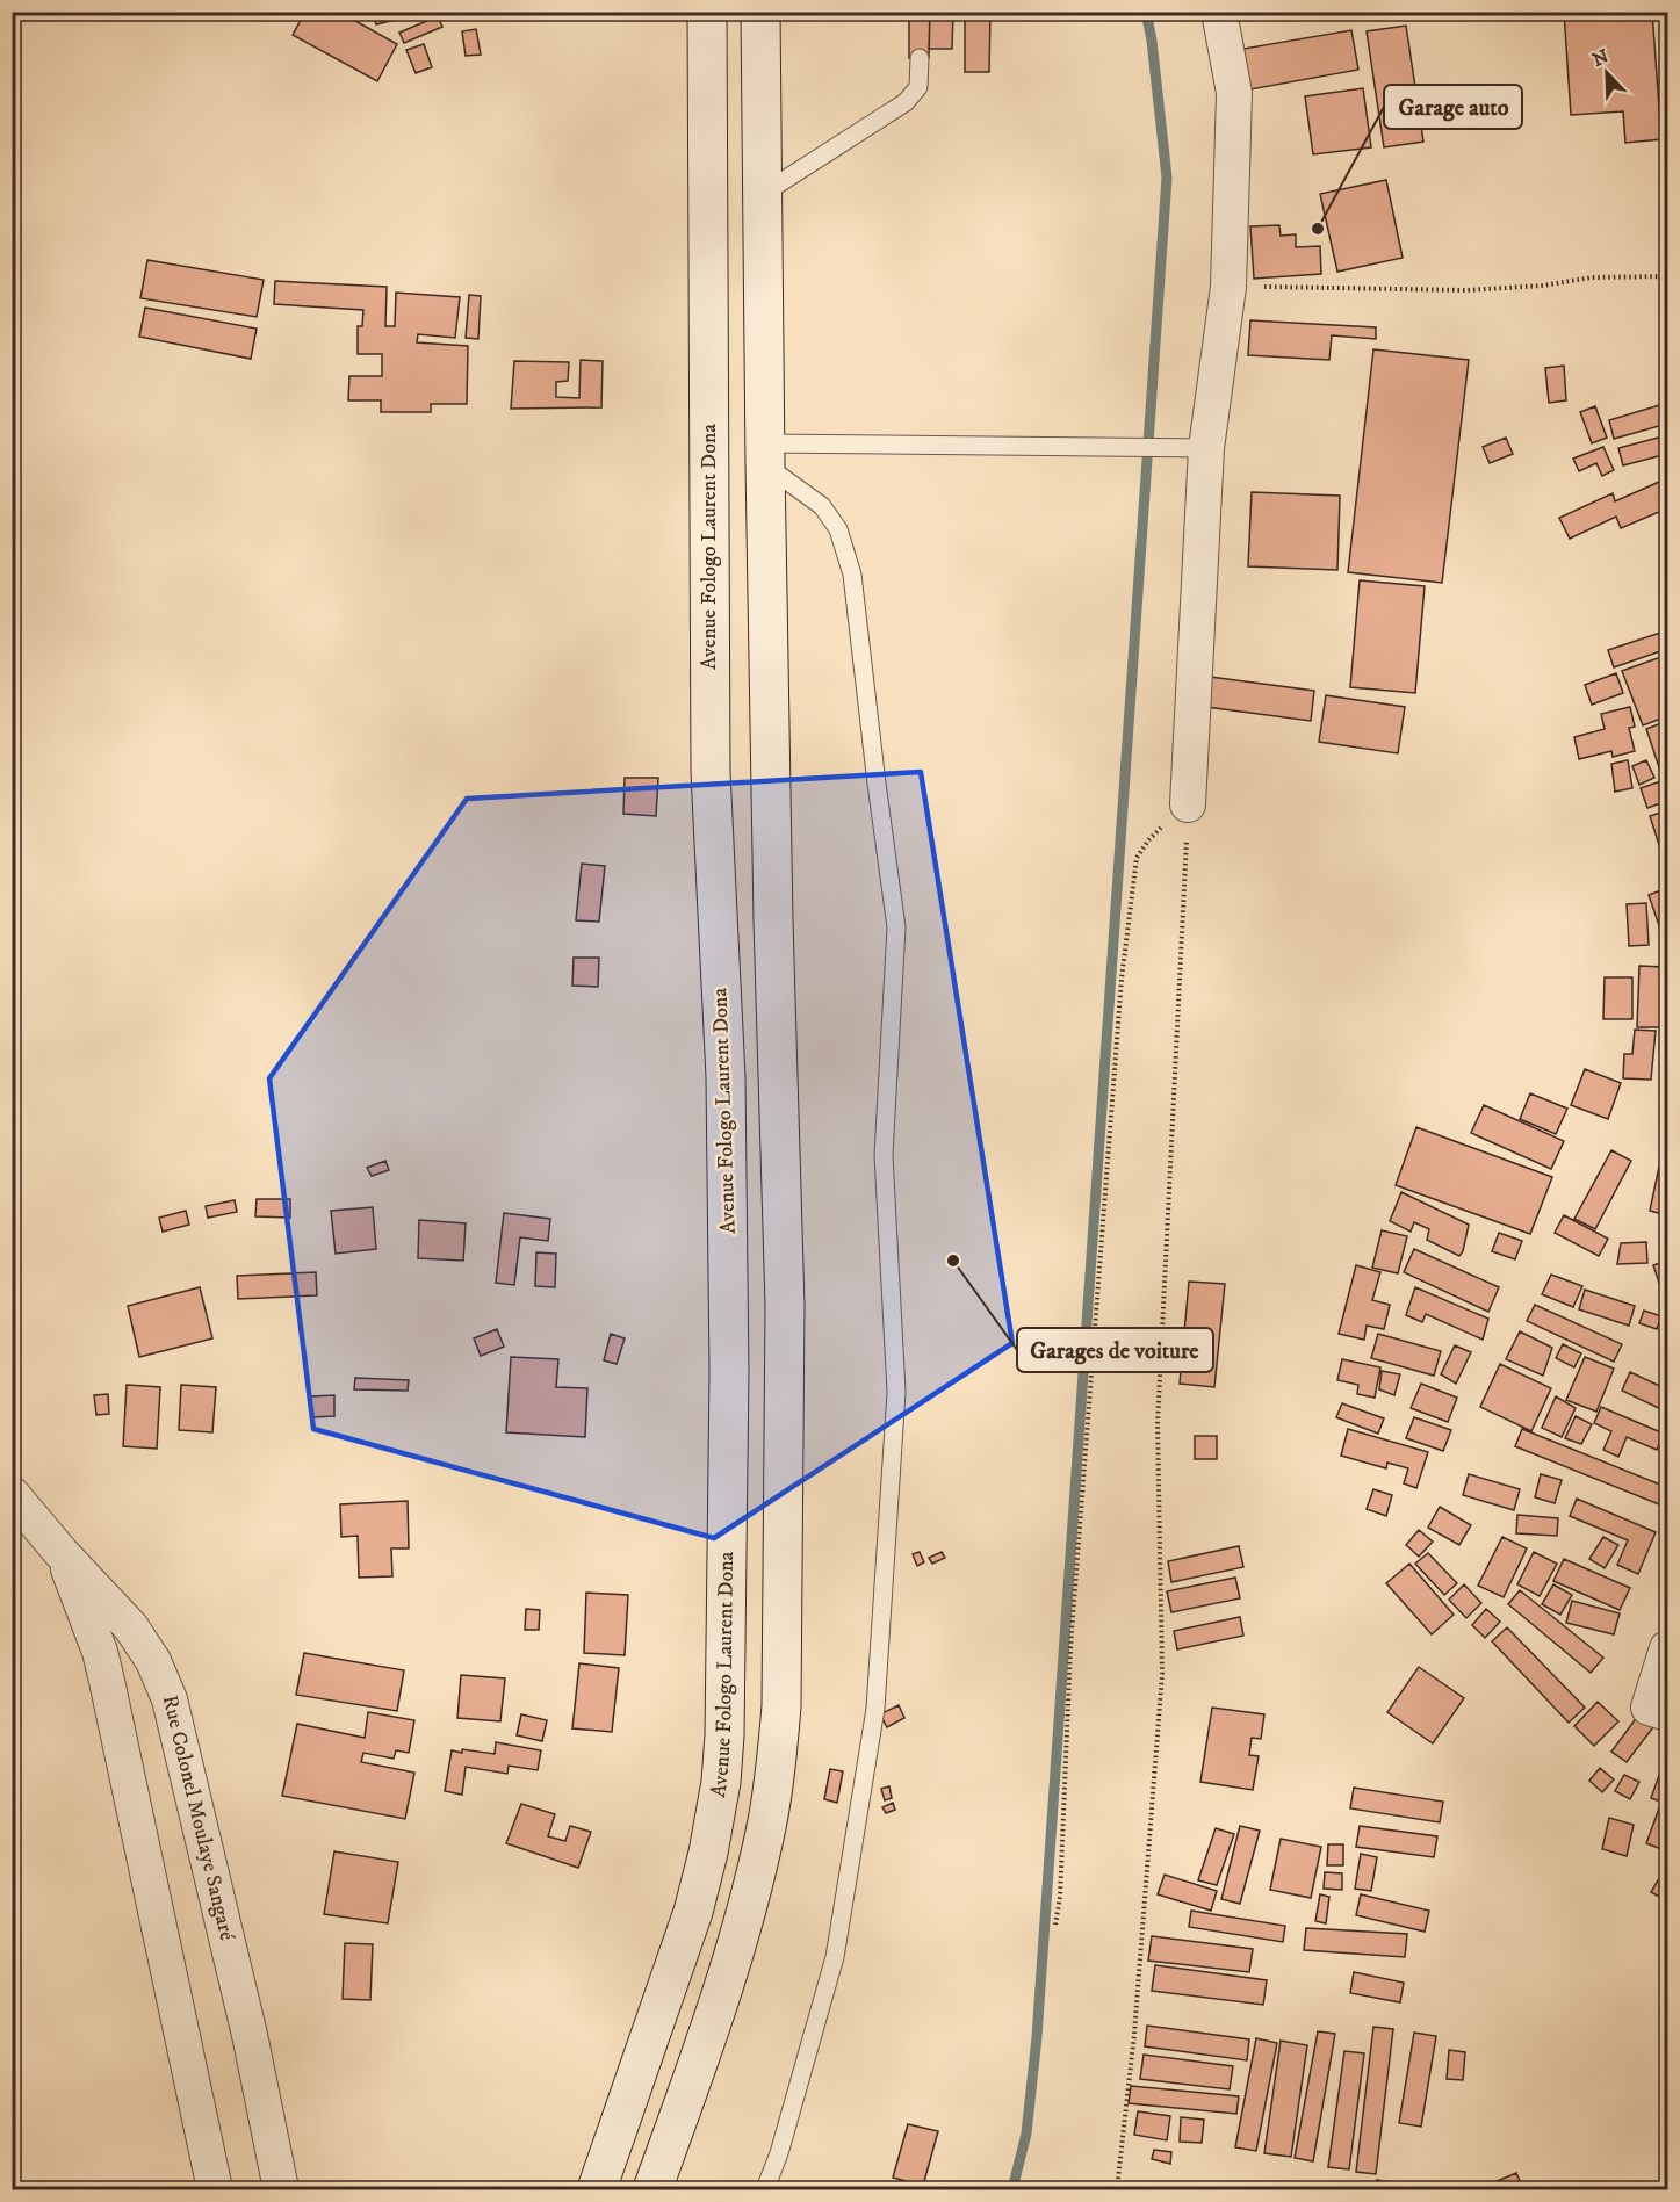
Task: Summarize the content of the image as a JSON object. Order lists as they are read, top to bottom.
{
  "streets": {
    "main road": ["Avenue Fologo Laurent Dona"],
    "street": ["Rue Colonel Moulaye Sangaré"]
  },
  "places": ["Garage auto", "Garages de voiture"],
  "north": "top left"
}
